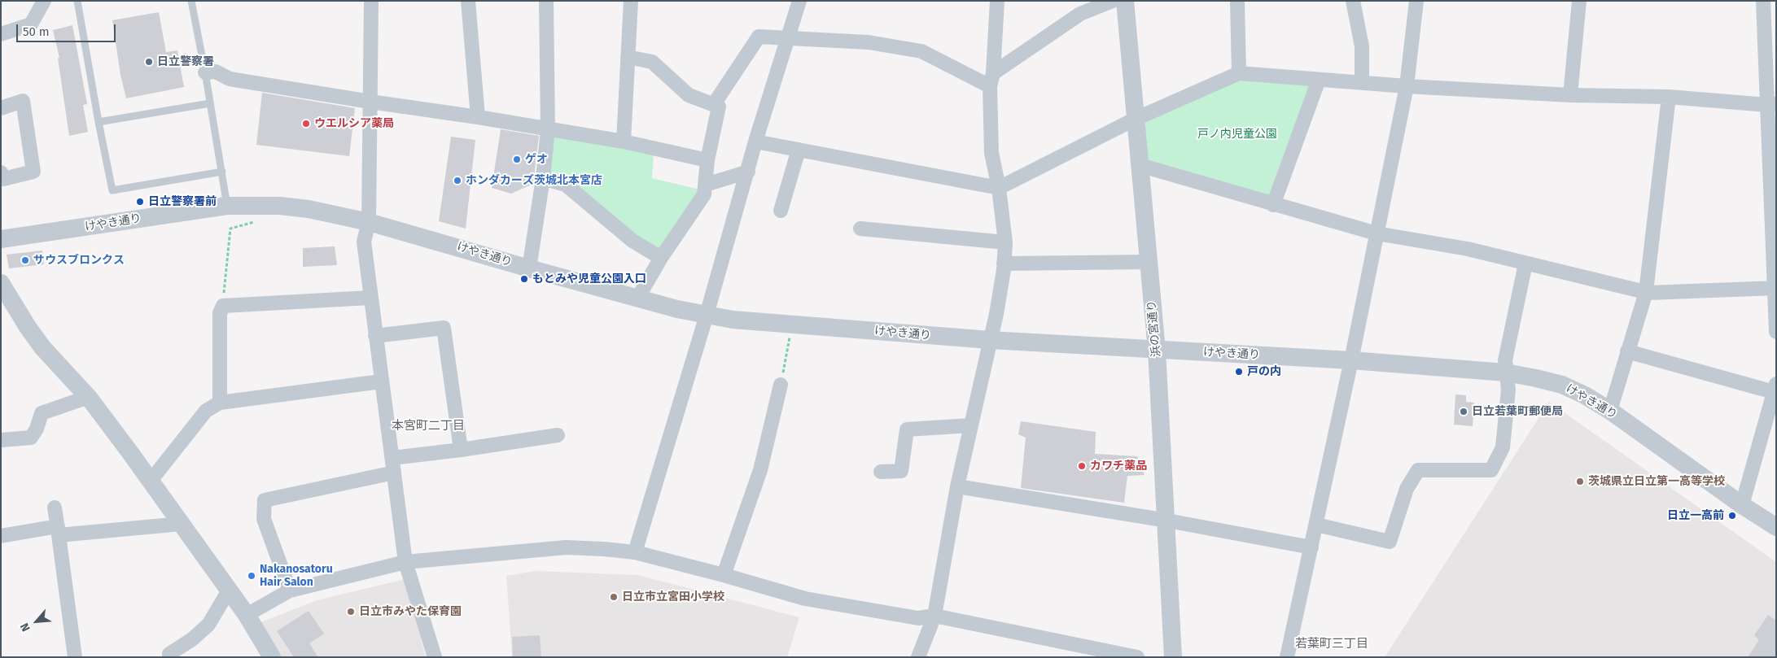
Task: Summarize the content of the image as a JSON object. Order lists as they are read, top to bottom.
{
  "streets": {
    "street": ["けやき通り", "浜の宮通り"]
  },
  "crossings": [
    ["けやき通り", "浜の宮通り"]
  ],
  "districts": ["本宮町二丁目", "若葉町三丁目"],
  "parks": ["戸ノ内児童公園"],
  "places": [
    "日立警察署",
    "ウエルシア薬局",
    "ゲオ",
    "ホンダカーズ茨城北本宮店",
    "日立警察署前",
    "サウスブロンクス",
    "もとみや児童公園入口",
    "戸の内",
    "日立若葉町郵便局",
    "カワチ薬品",
    "茨城県立日立第一高等学校",
    "日立一高前",
    "Nakanosatoru Hair Salon",
    "日立市立宮田小学校",
    "日立市みやた保育園"
  ],
  "scale_bar": "50 m",
  "north": "bottom left"
}
